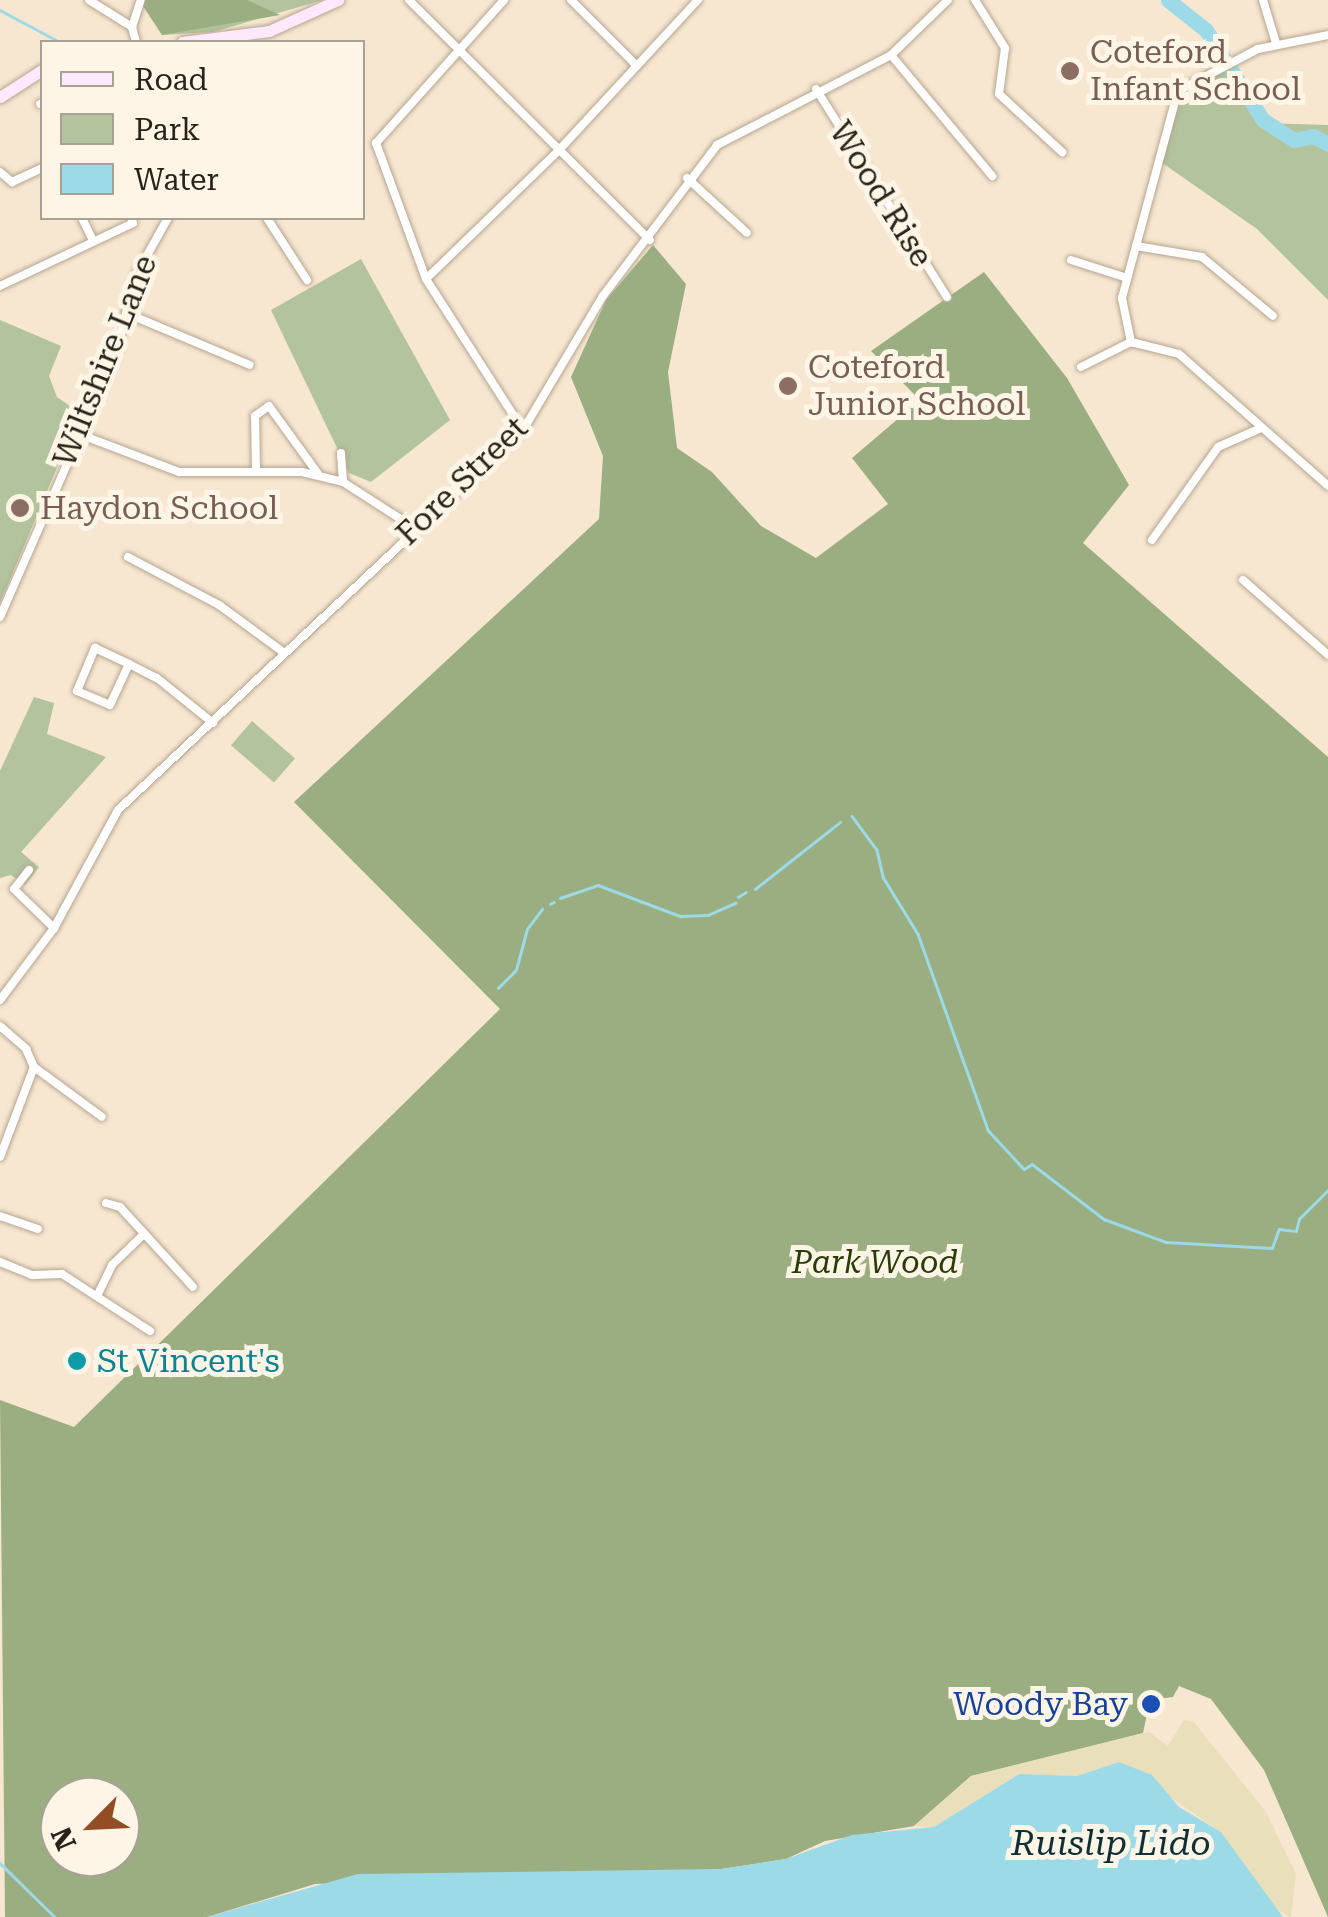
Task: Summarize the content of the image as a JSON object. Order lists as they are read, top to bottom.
{
  "streets": {
    "street": ["Wood Rise", "Wiltshire Lane", "Fore Street"]
  },
  "crossings": [
    ["Wood Rise", "Fore Street"]
  ],
  "water": ["Ruislip Lido"],
  "parks": ["Park Wood"],
  "places": [
    "Coteford Infant School",
    "Coteford Junior School",
    "Haydon School",
    "St Vincent's",
    "Woody Bay"
  ],
  "legend": ["Road", "Park", "Water"],
  "north": "bottom left"
}
